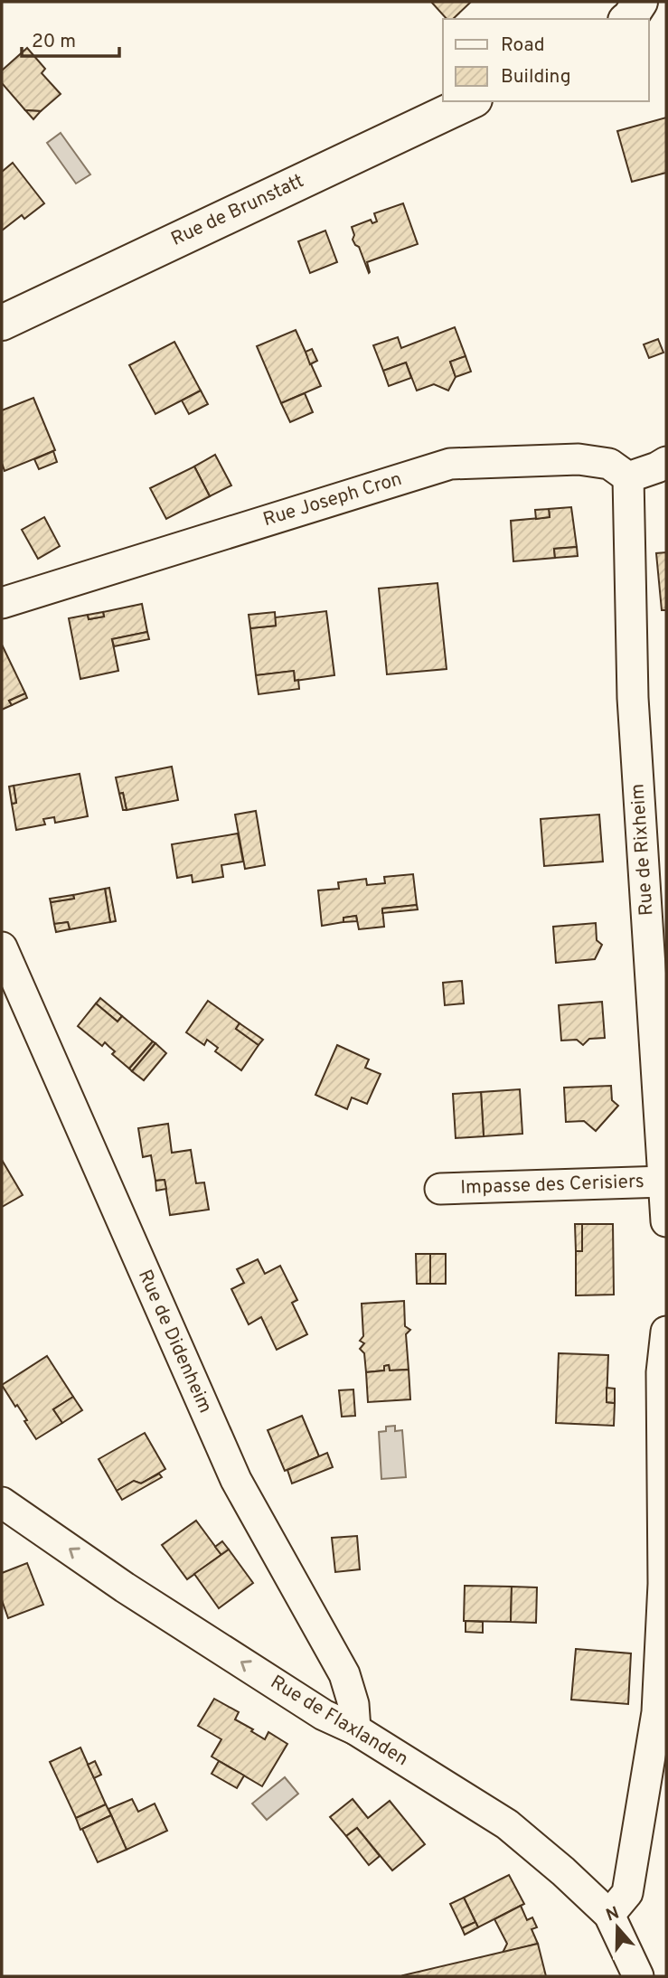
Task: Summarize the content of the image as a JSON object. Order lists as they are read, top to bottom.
{
  "streets": {
    "main road": ["Rue de Brunstatt"],
    "street": [
      "Rue Joseph Cron",
      "Rue de Rixheim",
      "Impasse des Cerisiers",
      "Rue de Didenheim",
      "Rue de Flaxlanden"
    ]
  },
  "crossings": [
    ["Rue Joseph Cron", "Rue de Rixheim"],
    ["Rue de Rixheim", "Impasse des Cerisiers"],
    ["Rue de Didenheim", "Rue de Flaxlanden"]
  ],
  "one_way": ["Rue de Flaxlanden"],
  "legend": ["Road", "Building"],
  "scale_bar": "20 m",
  "north": "top"
}
